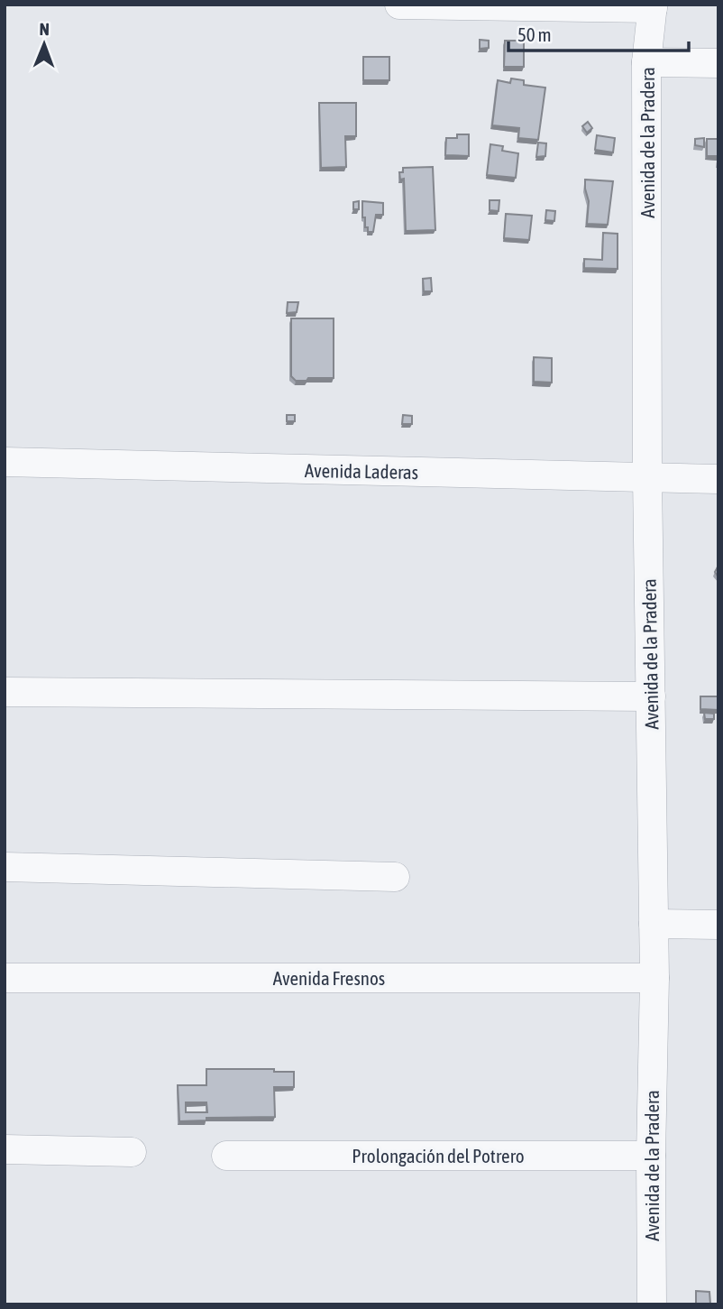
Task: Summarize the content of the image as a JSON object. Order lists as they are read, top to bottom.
{
  "streets": {
    "street": [
      "Avenida de la Pradera",
      "Avenida Laderas",
      "Avenida Fresnos",
      "Prolongación del Potrero"
    ]
  },
  "crossings": [
    ["Avenida de la Pradera", "Avenida Laderas"],
    ["Avenida de la Pradera", "Avenida Fresnos"],
    ["Avenida de la Pradera", "Prolongación del Potrero"]
  ],
  "scale_bar": "50 m",
  "north": "top"
}
